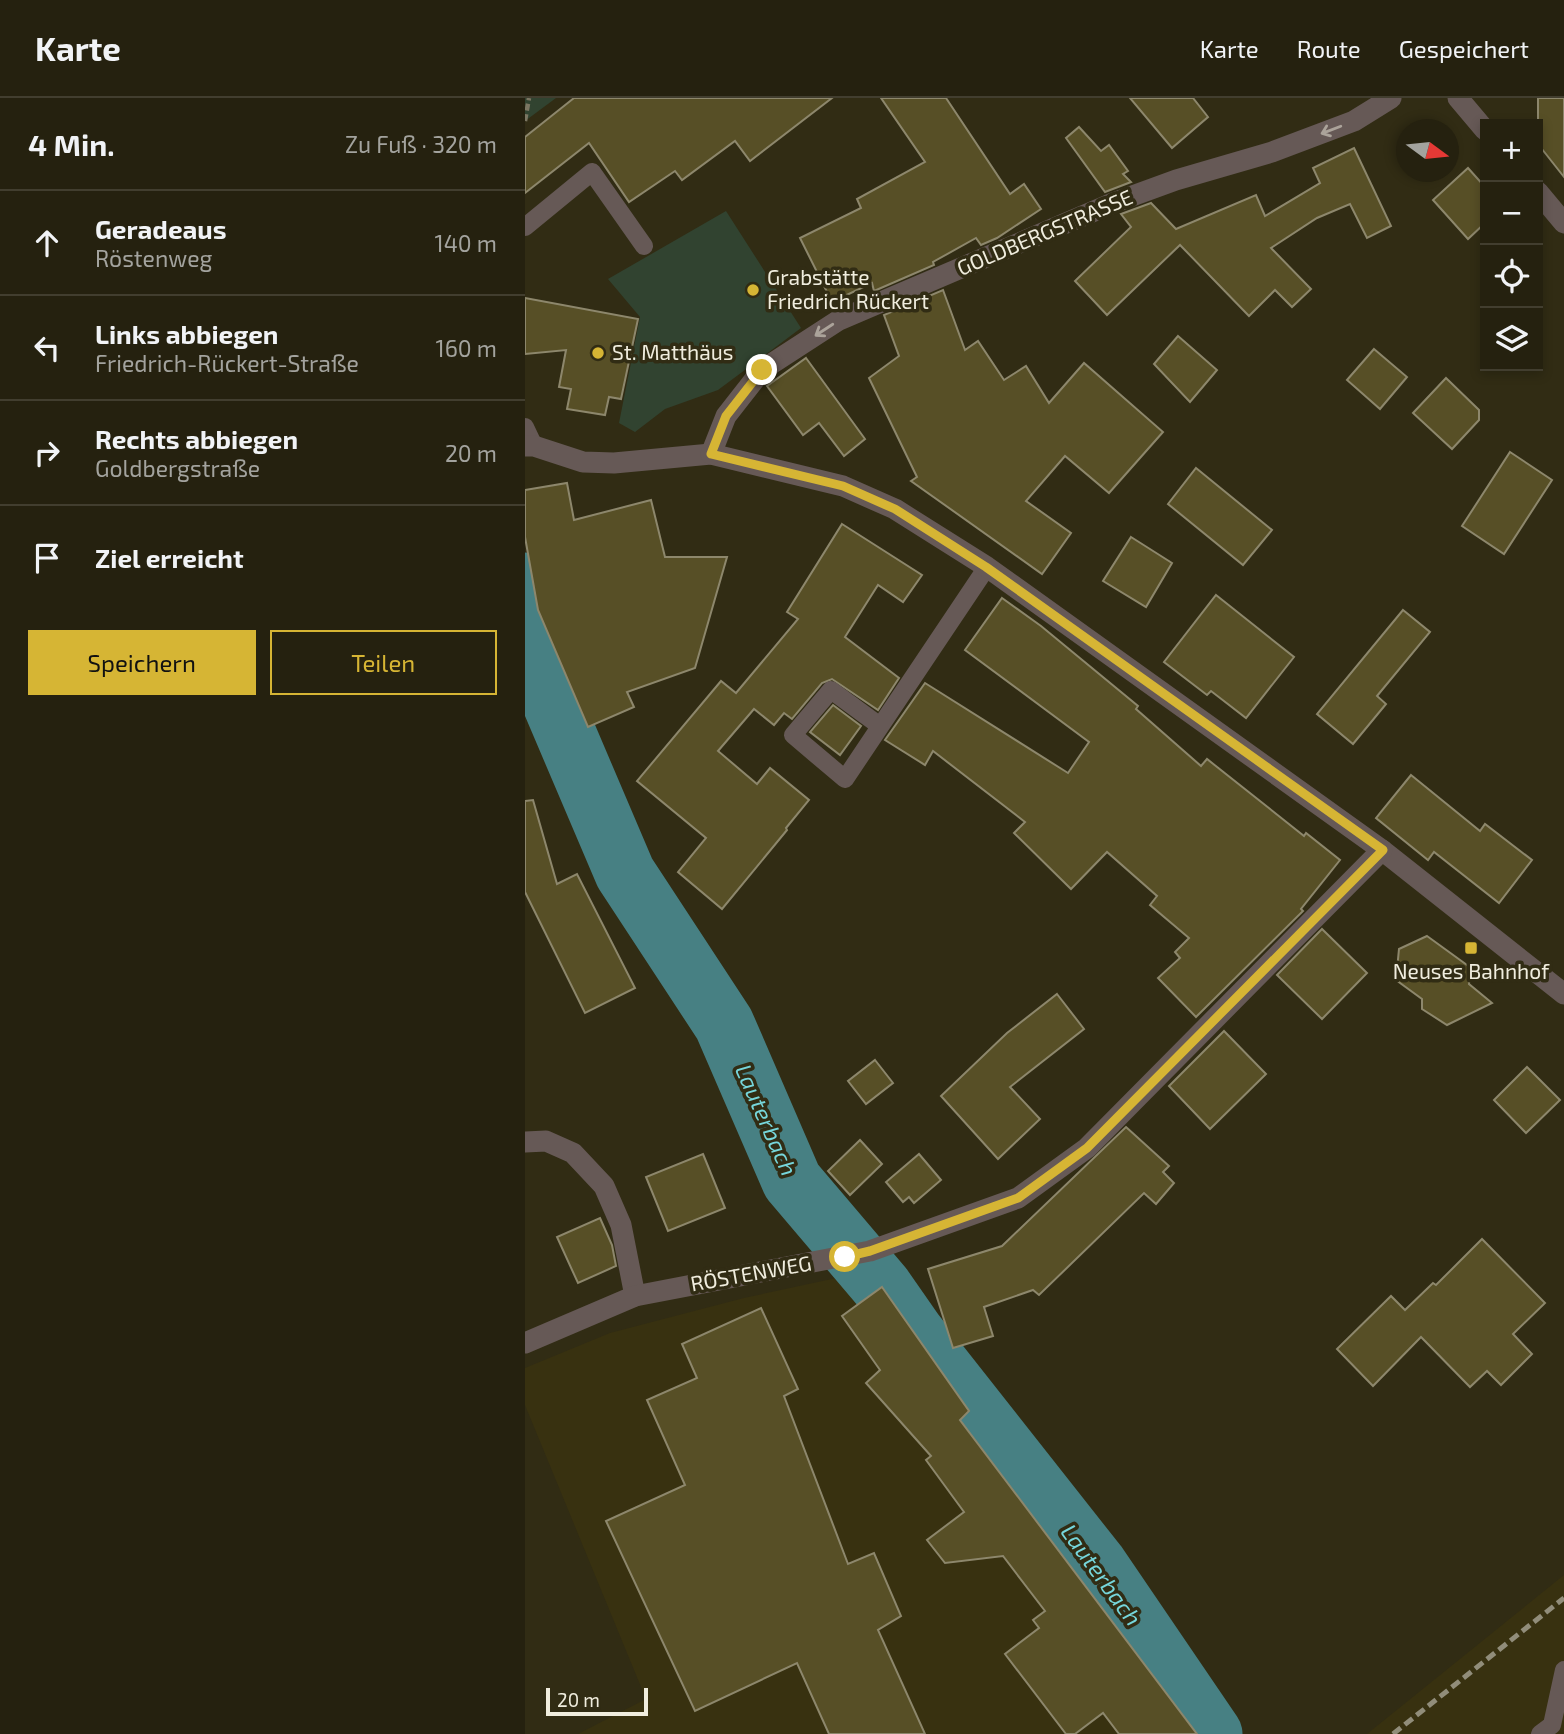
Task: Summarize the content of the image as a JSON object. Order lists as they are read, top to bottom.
{
  "streets": {
    "street": ["GOLDBERGSTRASSE", "RÖSTENWEG"]
  },
  "one_way": ["GOLDBERGSTRASSE"],
  "water": ["Lauterbach"],
  "places": {
    "other": ["Grabstätte Friedrich Rückert", "St. Matthäus"],
    "transit": ["Neuses Bahnhof"]
  },
  "scale_bar": "20 m",
  "north": "right",
  "page": {
    "header": "Karte",
    "nav": ["Karte", "Route", "Gespeichert"],
    "heading": ["4 Min.", "Zu Fuß · 320 m"],
    "map_buttons": ["+", "−"],
    "list": [
      ["Geradeaus", "Röstenweg", "140 m"],
      ["Links abbiegen", "Friedrich-Rückert-Straße", "160 m"],
      ["Rechts abbiegen", "Goldbergstraße", "20 m"],
      "Ziel erreicht"
    ],
    "buttons": ["Speichern", "Teilen"],
    "scale": "20 m"
  }
}
